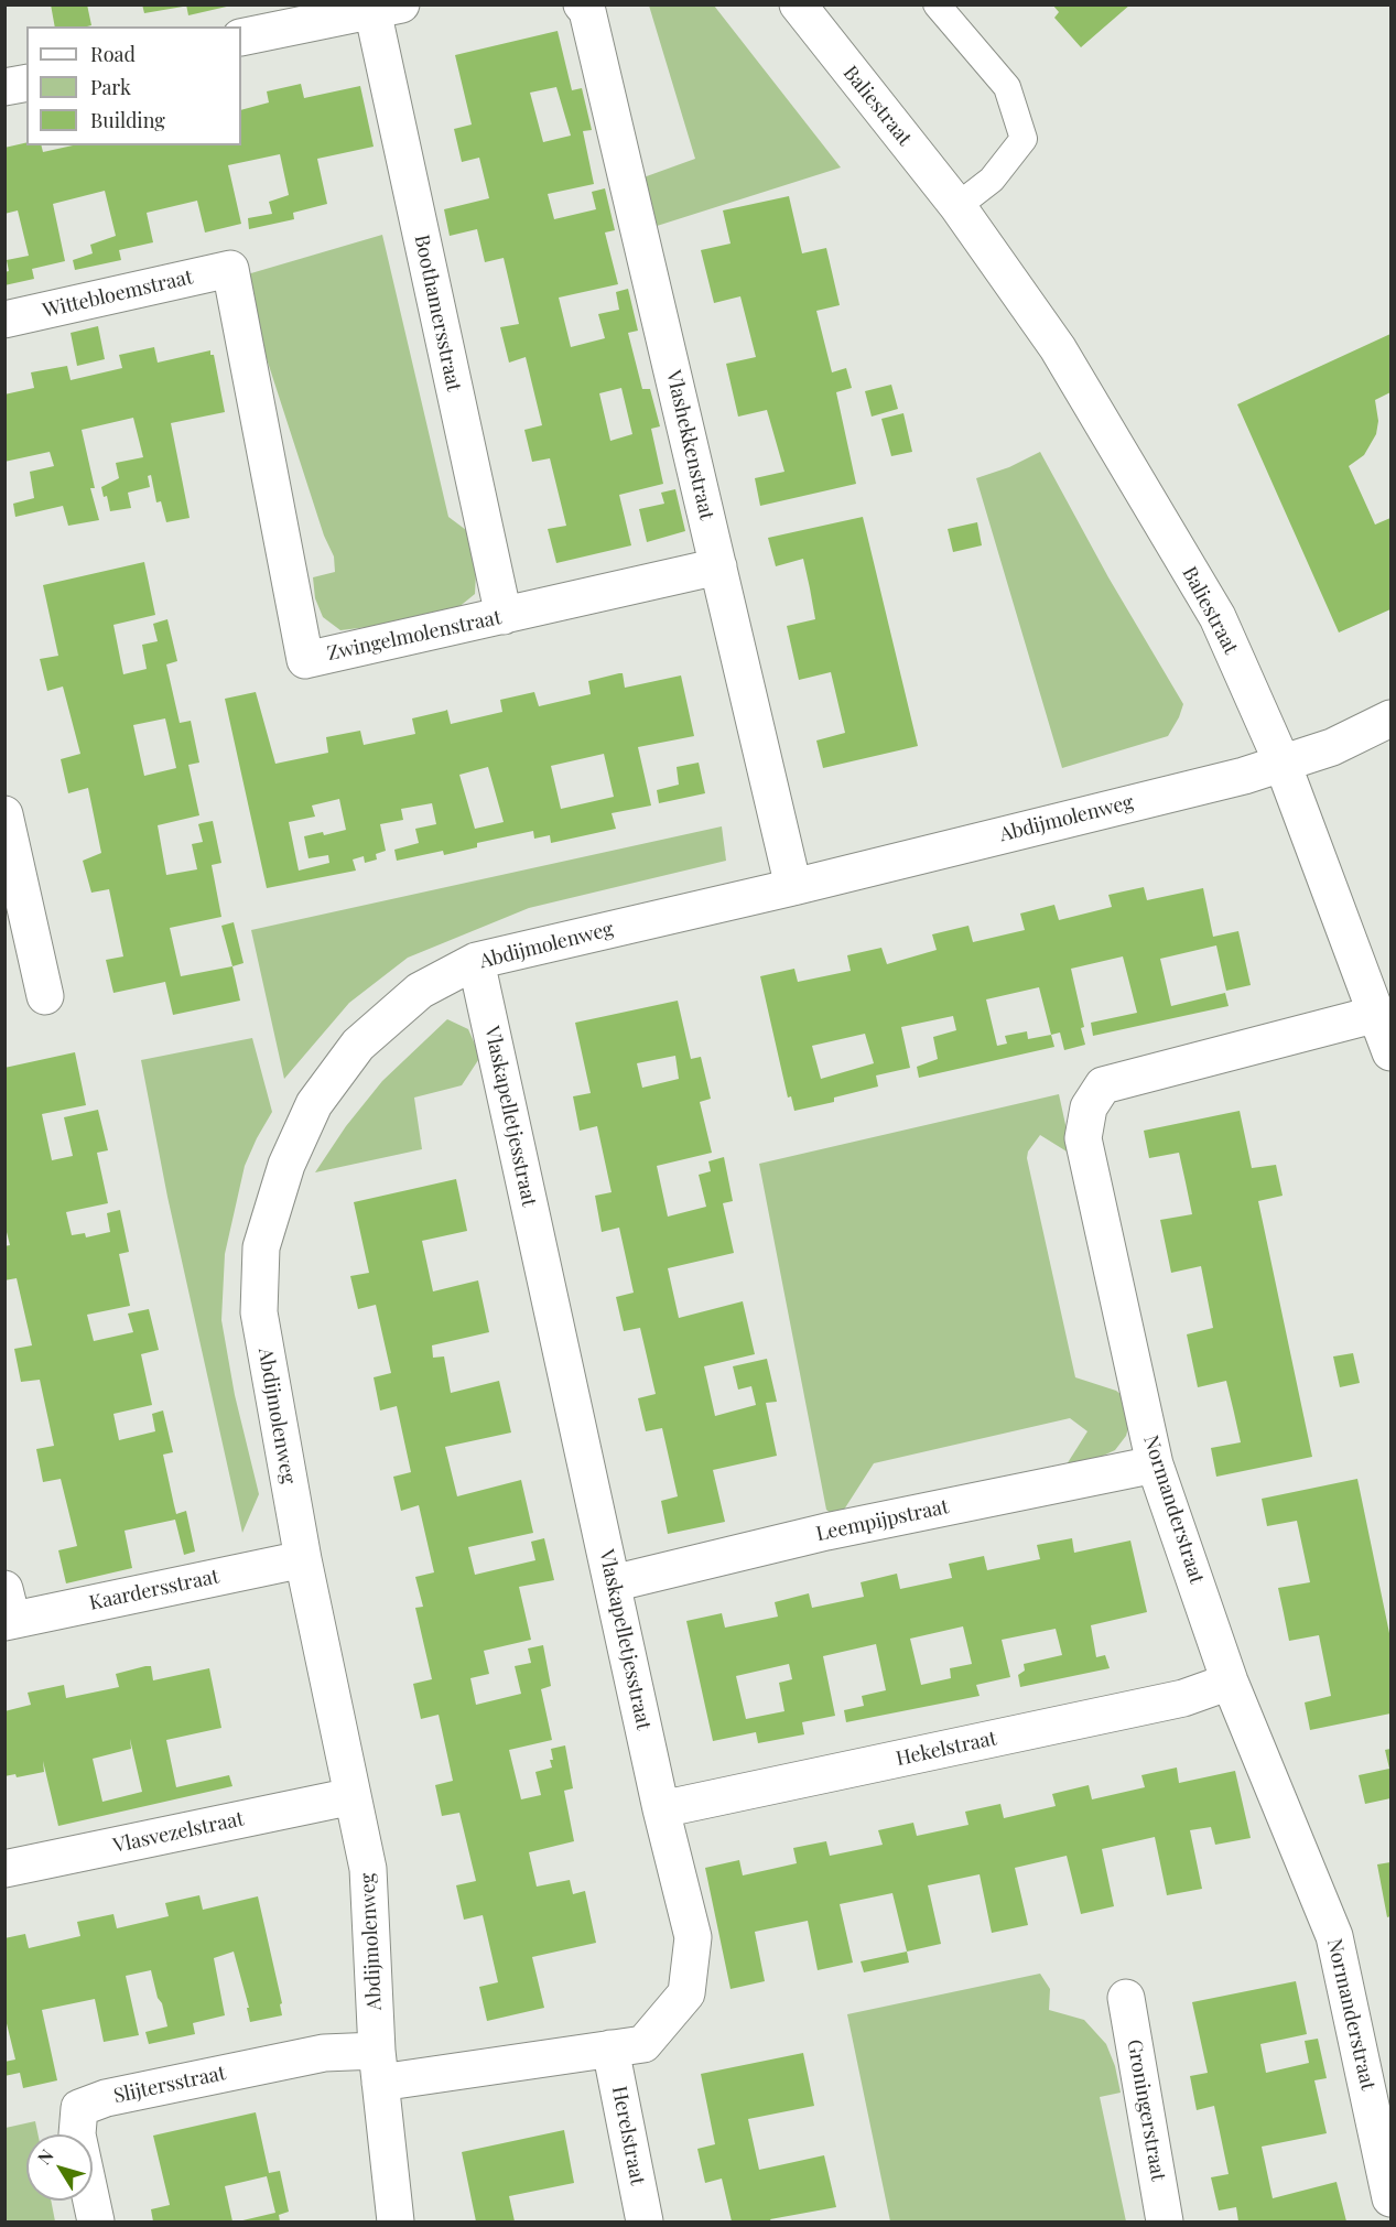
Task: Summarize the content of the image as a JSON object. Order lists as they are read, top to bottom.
{
  "streets": {
    "street": [
      "Baliestraat",
      "Wittebloemstraat",
      "Boothamersstraat",
      "Vlashekkenstraat",
      "Zwingelmolenstraat",
      "Abdijmolenweg",
      "Vlaskapelletjesstraat",
      "Normanderstraat",
      "Leempijpstraat",
      "Kaardersstraat",
      "Hekelstraat",
      "Vlasvezelstraat",
      "Slijtersstraat",
      "Groningerstraat",
      "Herelstraat"
    ]
  },
  "crossings": [
    ["Baliestraat", "Abdijmolenweg"],
    ["Baliestraat", "Normanderstraat"],
    ["Wittebloemstraat", "Zwingelmolenstraat"],
    ["Boothamersstraat", "Zwingelmolenstraat"],
    ["Vlashekkenstraat", "Zwingelmolenstraat"],
    ["Vlashekkenstraat", "Abdijmolenweg"],
    ["Abdijmolenweg", "Vlaskapelletjesstraat"],
    ["Abdijmolenweg", "Kaardersstraat"],
    ["Abdijmolenweg", "Vlasvezelstraat"],
    ["Abdijmolenweg", "Slijtersstraat"],
    ["Vlaskapelletjesstraat", "Leempijpstraat"],
    ["Vlaskapelletjesstraat", "Hekelstraat"],
    ["Vlaskapelletjesstraat", "Slijtersstraat"],
    ["Vlaskapelletjesstraat", "Herelstraat"],
    ["Normanderstraat", "Leempijpstraat"],
    ["Normanderstraat", "Hekelstraat"]
  ],
  "legend": ["Road", "Park", "Building"],
  "north": "top left"
}
